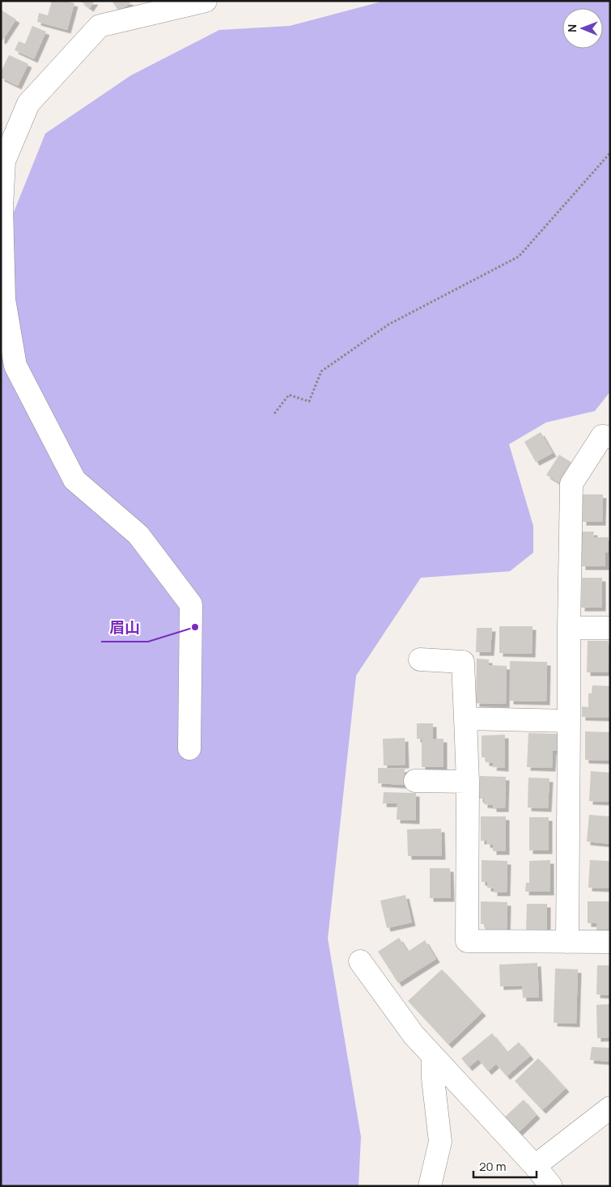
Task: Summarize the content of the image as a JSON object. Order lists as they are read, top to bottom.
{
  "places": ["眉山"],
  "scale_bar": "20 m",
  "north": "left"
}
